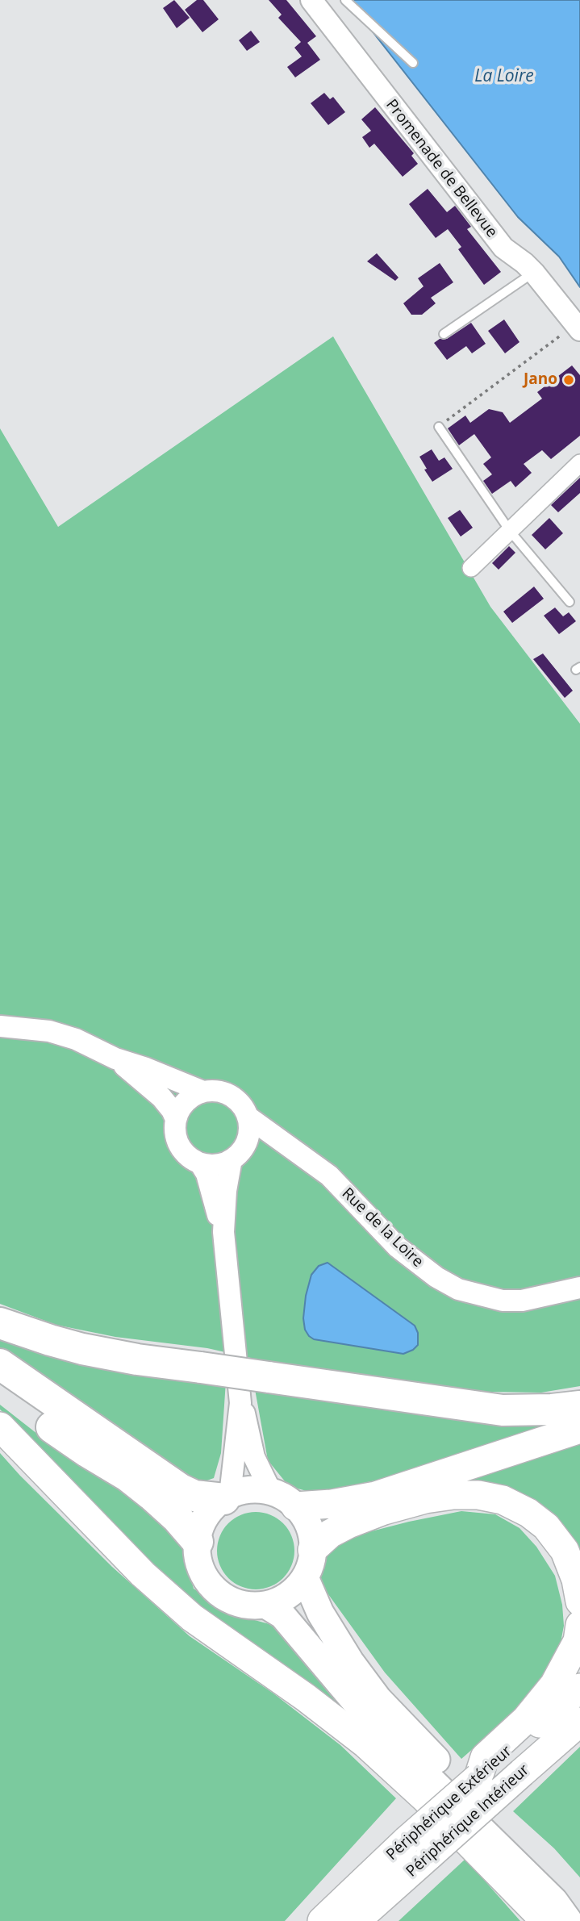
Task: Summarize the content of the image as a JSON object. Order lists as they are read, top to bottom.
{
  "streets": {
    "highway": ["Périphérique Extérieur", "Périphérique Intérieur"],
    "street": ["Promenade de Bellevue", "Rue de la Loire"]
  },
  "crossings": [
    ["Périphérique Extérieur", "Périphérique Intérieur"]
  ],
  "water": ["La Loire"],
  "places": ["Jano"]
}
